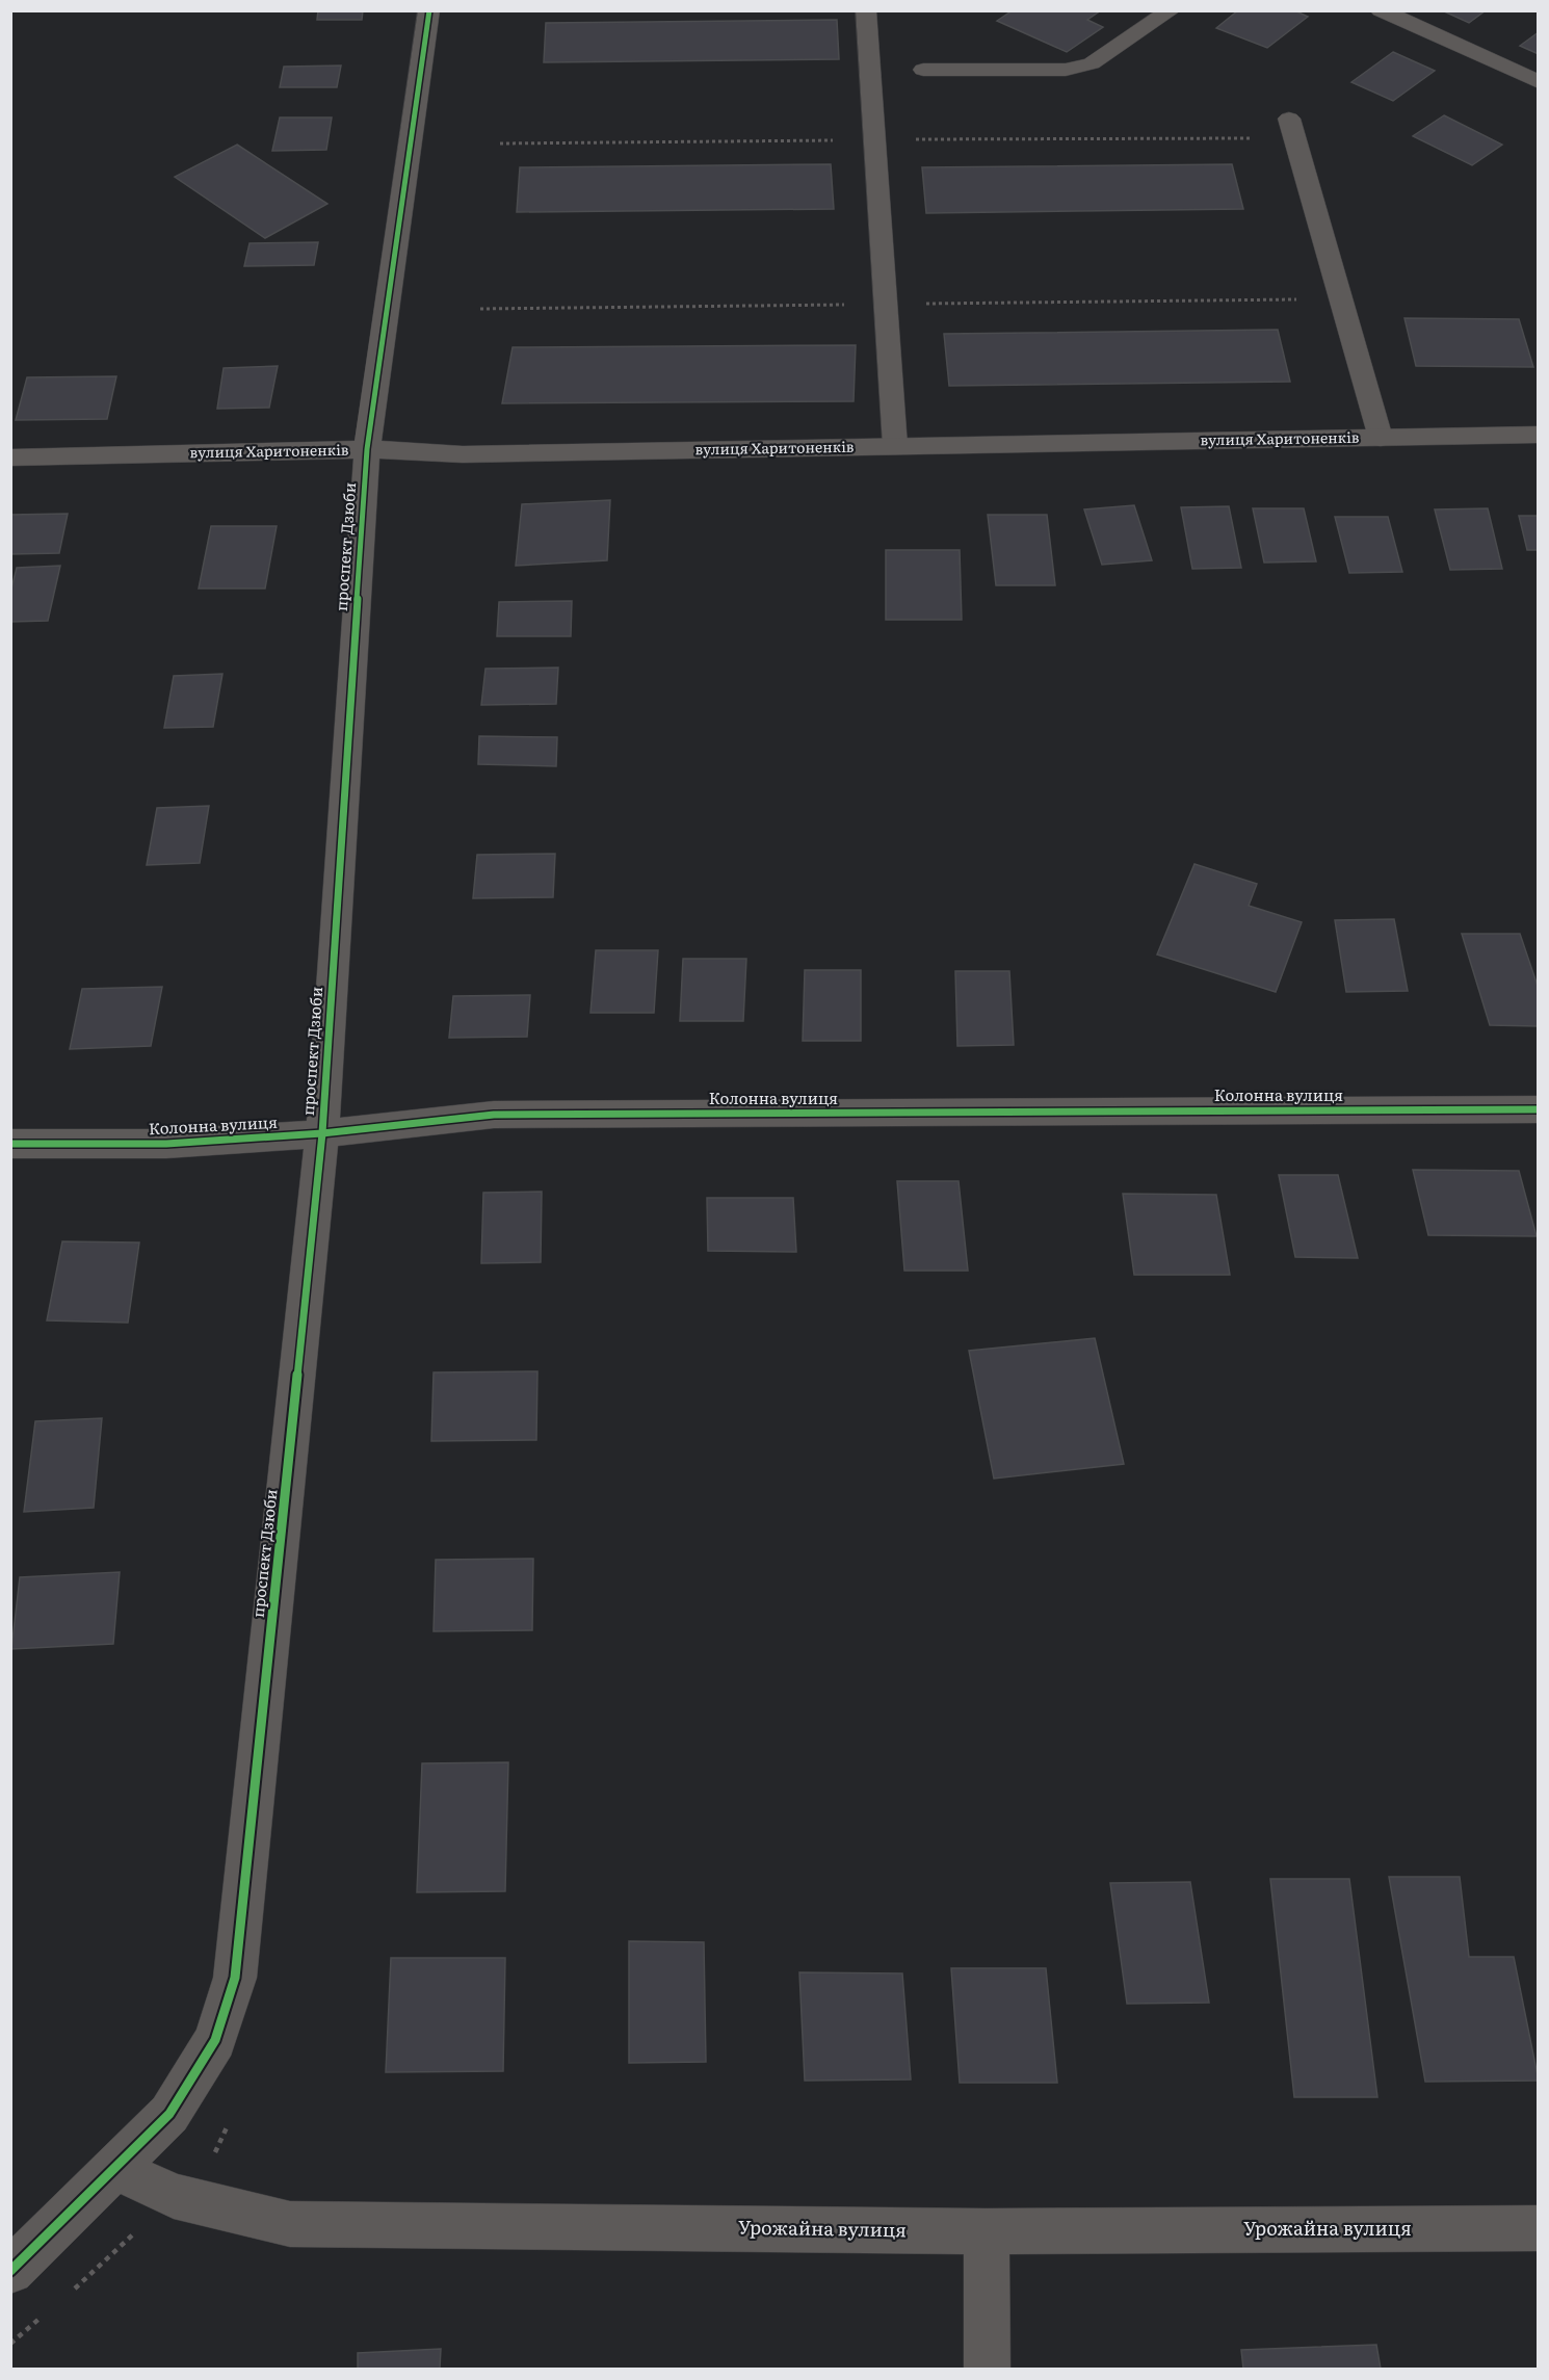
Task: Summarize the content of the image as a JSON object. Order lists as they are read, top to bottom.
{
  "streets": {
    "street": [
      "вулиця Харитоненків",
      "проспект Дзюби",
      "Колонна вулиця",
      "Урожайна вулиця"
    ]
  },
  "crossings": [
    ["вулиця Харитоненків", "проспект Дзюби"],
    ["проспект Дзюби", "Колонна вулиця"],
    ["проспект Дзюби", "Урожайна вулиця"]
  ]
}
